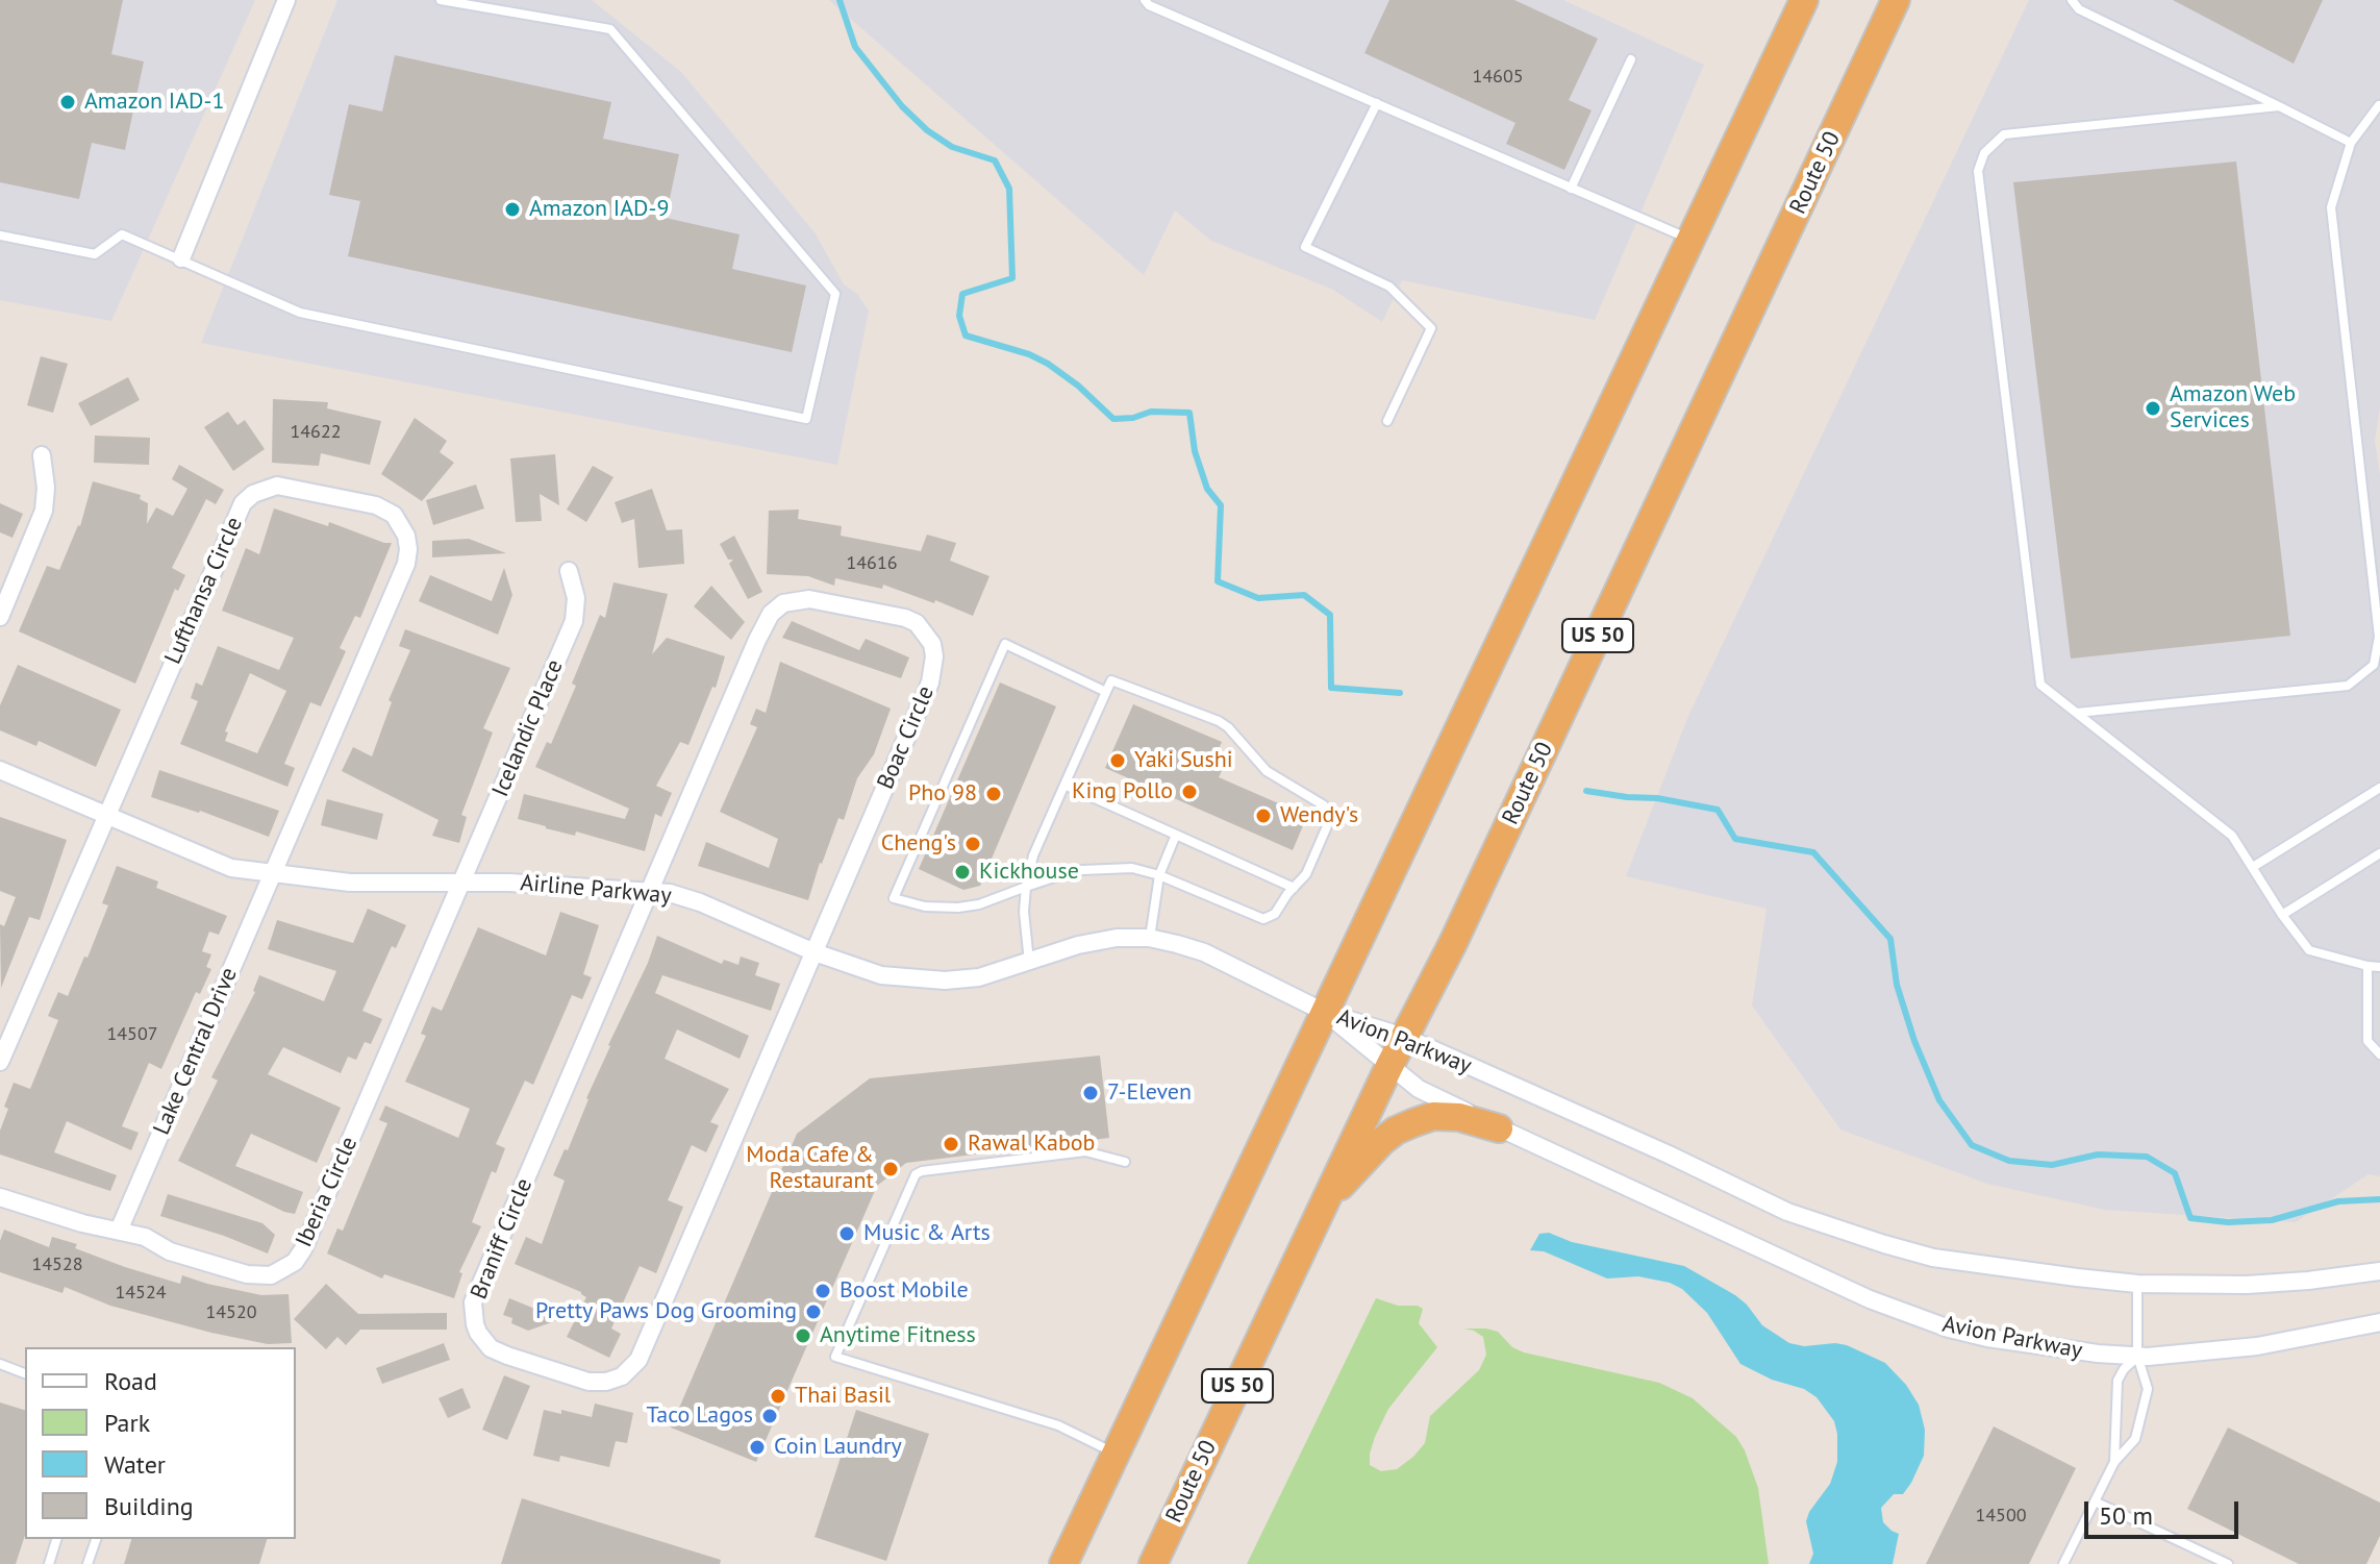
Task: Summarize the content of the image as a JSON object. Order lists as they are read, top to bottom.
{
  "streets": {
    "highway": ["Route 50", "US 50"],
    "street": [
      "Lufthansa Circle",
      "Icelandic Place",
      "Boac Circle",
      "Airline Parkway",
      "Avion Parkway",
      "Lake Central Drive",
      "Iberia Circle",
      "Braniff Circle"
    ]
  },
  "crossings": [
    ["Route 50", "Avion Parkway"],
    ["Lufthansa Circle", "Airline Parkway"],
    ["Lufthansa Circle", "Lake Central Drive"],
    ["Icelandic Place", "Airline Parkway"],
    ["Icelandic Place", "Iberia Circle"],
    ["Boac Circle", "Airline Parkway"],
    ["Boac Circle", "Braniff Circle"],
    ["Airline Parkway", "Avion Parkway"],
    ["Airline Parkway", "Lake Central Drive"],
    ["Airline Parkway", "Iberia Circle"],
    ["Airline Parkway", "Braniff Circle"],
    ["Lake Central Drive", "Iberia Circle"]
  ],
  "places": [
    "Amazon IAD-1",
    "Amazon IAD-9",
    "Amazon Web Services",
    "Yaki Sushi",
    "King Pollo",
    "Pho 98",
    "Wendy's",
    "Cheng's",
    "Kickhouse",
    "7-Eleven",
    "Rawal Kabob",
    "Moda Cafe & Restaurant",
    "Music & Arts",
    "Boost Mobile",
    "Pretty Paws Dog Grooming",
    "Anytime Fitness",
    "Thai Basil",
    "Taco Lagos",
    "Coin Laundry"
  ],
  "house_numbers": [
    "14605",
    "14622",
    "14616",
    "14507",
    "14528",
    "14524",
    "14520",
    "14500"
  ],
  "legend": [
    "Road",
    "Park",
    "Water",
    "Building"
  ],
  "scale_bar": "50 m"
}
